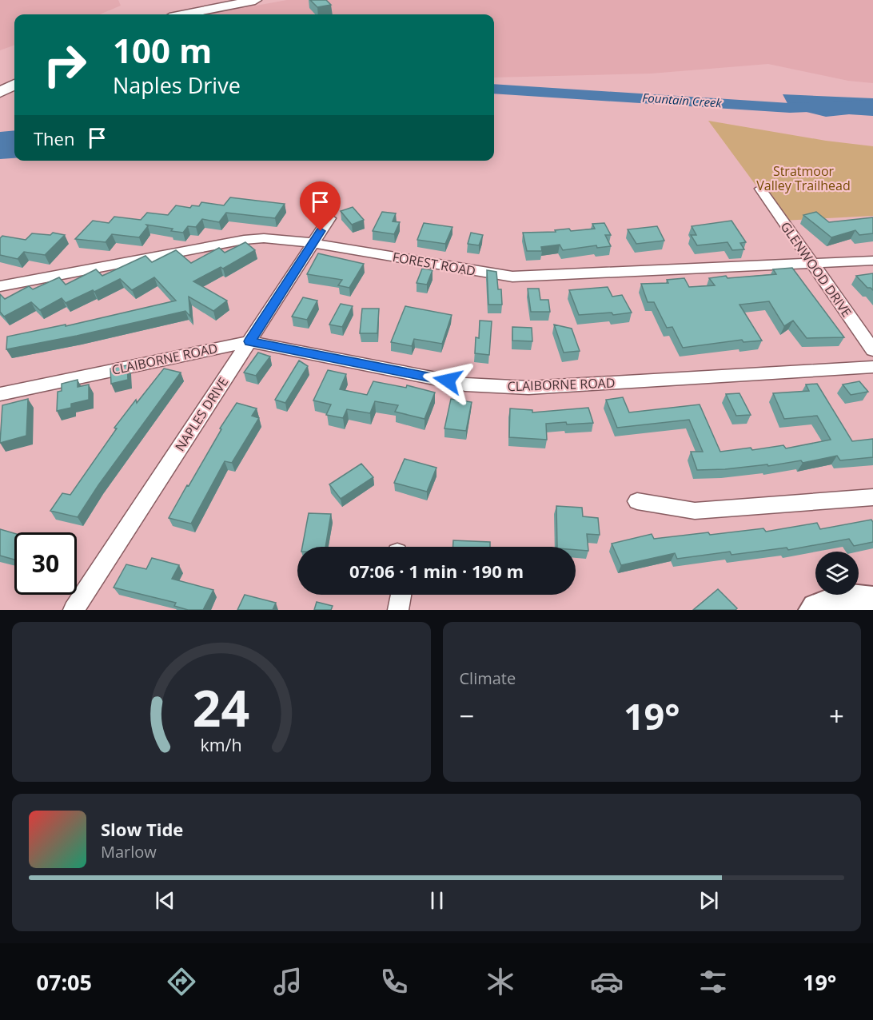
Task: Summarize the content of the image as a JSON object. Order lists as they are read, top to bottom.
{
  "streets": {
    "street": [
      "FOREST ROAD",
      "GLENWOOD DRIVE",
      "CLAIBORNE ROAD",
      "NAPLES DRIVE"
    ]
  },
  "crossings": [
    ["FOREST ROAD", "GLENWOOD DRIVE"],
    ["FOREST ROAD", "NAPLES DRIVE"],
    ["CLAIBORNE ROAD", "NAPLES DRIVE"]
  ],
  "water": ["Fountain Creek"],
  "parks": ["Stratmoor Valley Trailhead"],
  "page": {
    "turn": ["100 m", "Naples Drive"],
    "then": "Then",
    "limit": "30",
    "trip": "07:06 · 1 min · 190 m",
    "tile": "Climate",
    "heat": ["−", "19°", "+"],
    "song": ["Slow Tide", "Marlow"],
    "tabs": ["07:05", "19°"],
    "gauge": ["24", "km/h"]
  }
}
